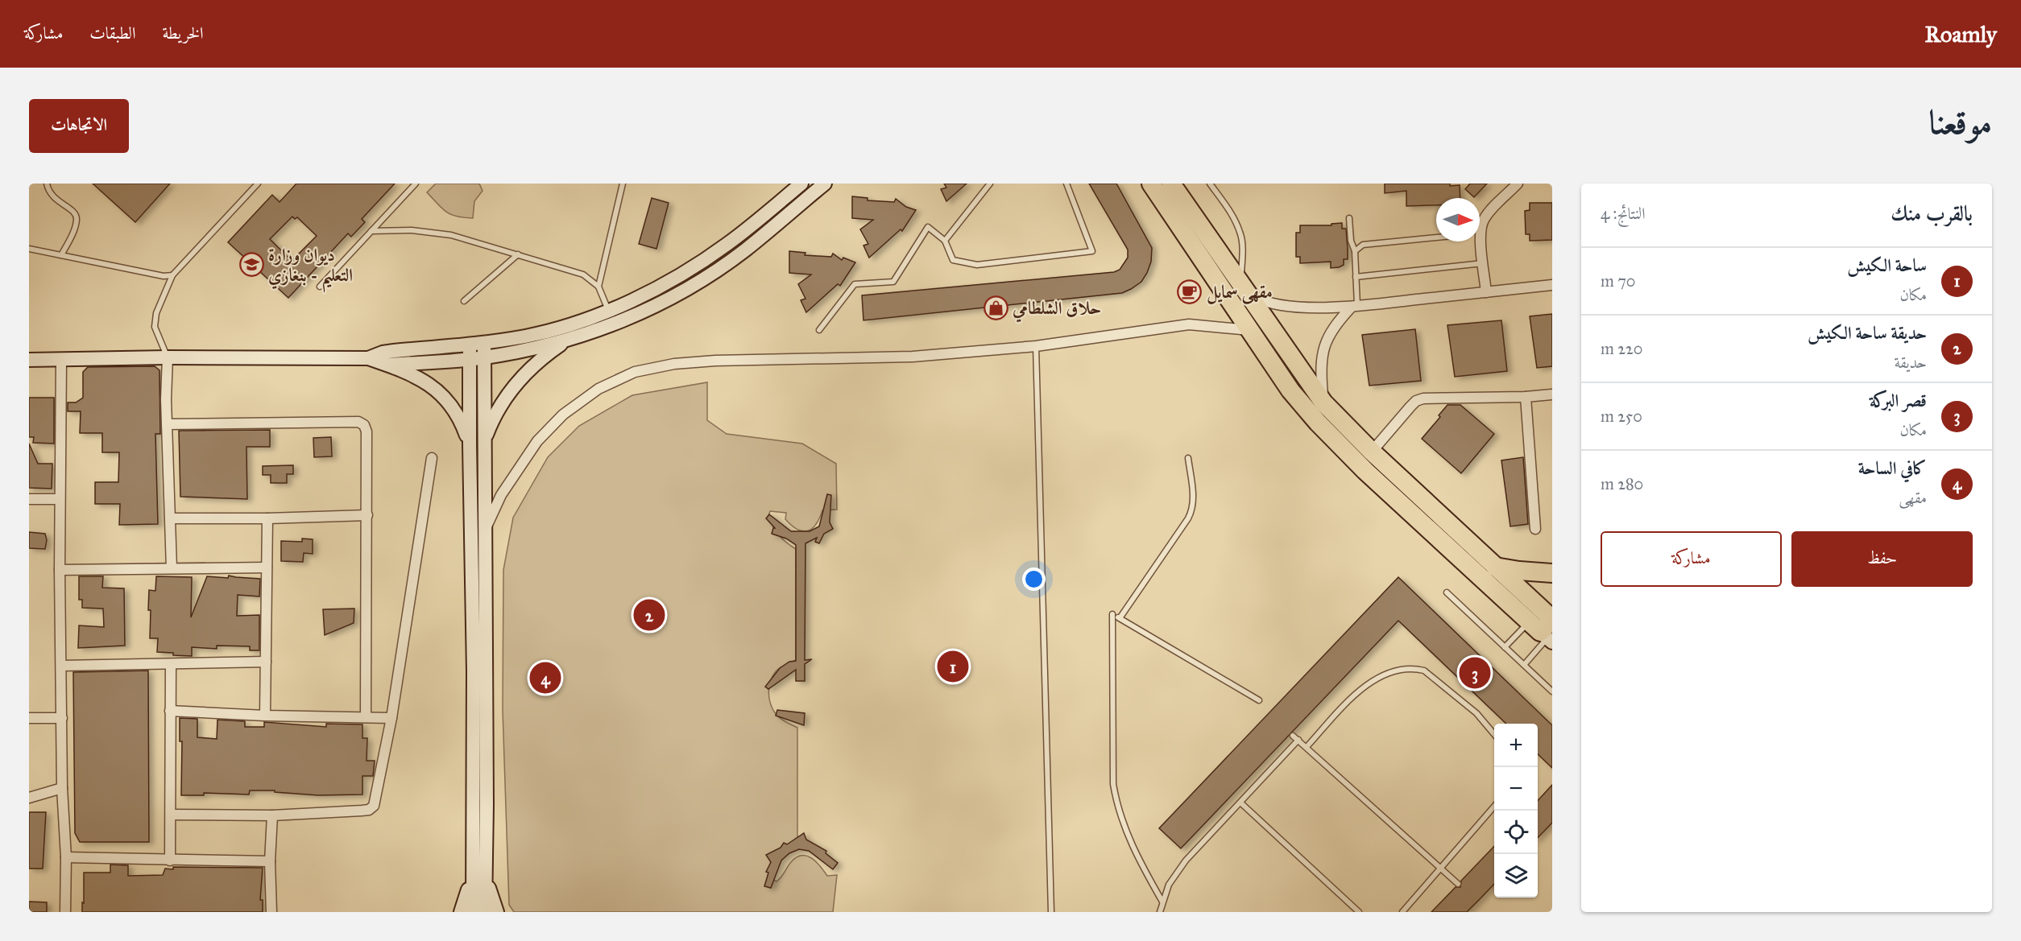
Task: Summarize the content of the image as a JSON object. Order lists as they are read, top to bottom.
{
  "places": {
    "school or university": ["ديوان وزارة التعليم - بنغازي"],
    "cafe": ["مقهى سمايل"],
    "shop": ["حلاق الشلطامي"]
  },
  "north": "right",
  "page": {
    "header": "Roamly",
    "nav": ["الخريطة", "الطبقات", "مشاركة"],
    "title": "موقعنا",
    "buttons": [
      "الاتجاهات",
      ["حفظ", "مشاركة"]
    ],
    "heading": ["بالقرب منك", "النتائج: 4"],
    "list": [
      {
        "mark": "1",
        "name": "ساحة الكيش",
        "note": "مكان",
        "value": "70 m"
      },
      {
        "mark": "2",
        "name": "حديقة ساحة الكيش",
        "note": "حديقة",
        "value": "220 m"
      },
      {
        "mark": "3",
        "name": "قصر البركة",
        "note": "مكان",
        "value": "250 m"
      },
      {
        "mark": "4",
        "name": "كافي الساحة",
        "note": "مقهى",
        "value": "280 m"
      }
    ],
    "pins": [
      "2",
      "1",
      "3",
      "4"
    ],
    "map_buttons": ["+", "−"]
  }
}
